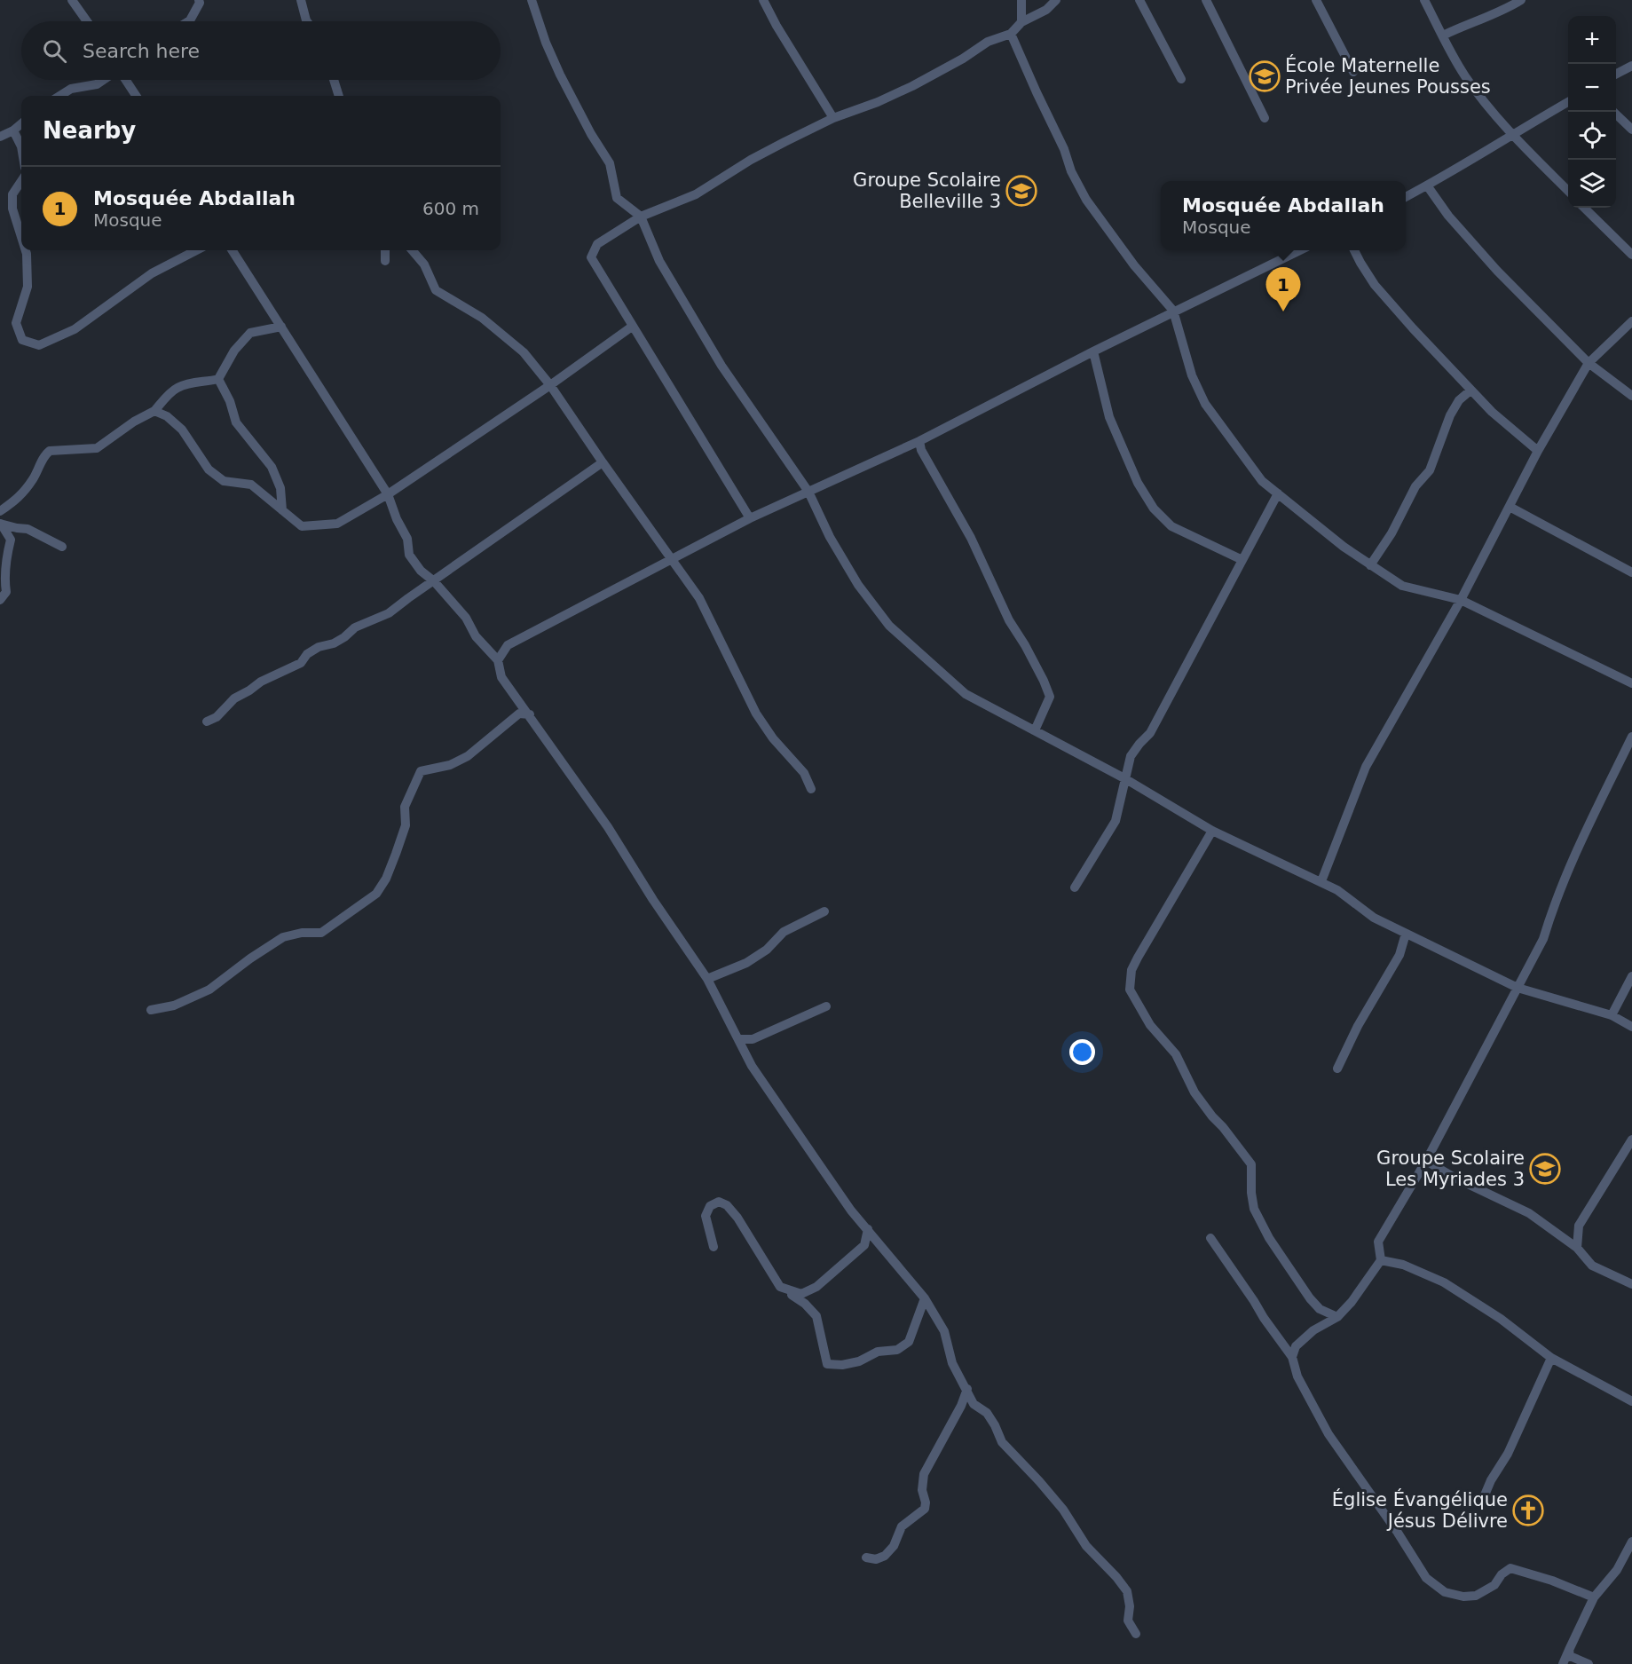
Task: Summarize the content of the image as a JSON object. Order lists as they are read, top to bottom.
{
  "places": {
    "school or university": ["École Maternelle Privée Jeunes Pousses", "Groupe Scolaire Belleville 3", "Groupe Scolaire Les Myriades 3"],
    "church": ["Église Évangélique Jésus Délivre"]
  },
  "page": {
    "map_buttons": ["+", "−"],
    "search": "Search here",
    "heading": "Nearby",
    "list": [
      {
        "mark": "1",
        "name": "Mosquée Abdallah",
        "note": "Mosque",
        "value": "600 m"
      }
    ],
    "popup": ["Mosquée Abdallah", "Mosque"],
    "pins": "1"
  }
}
